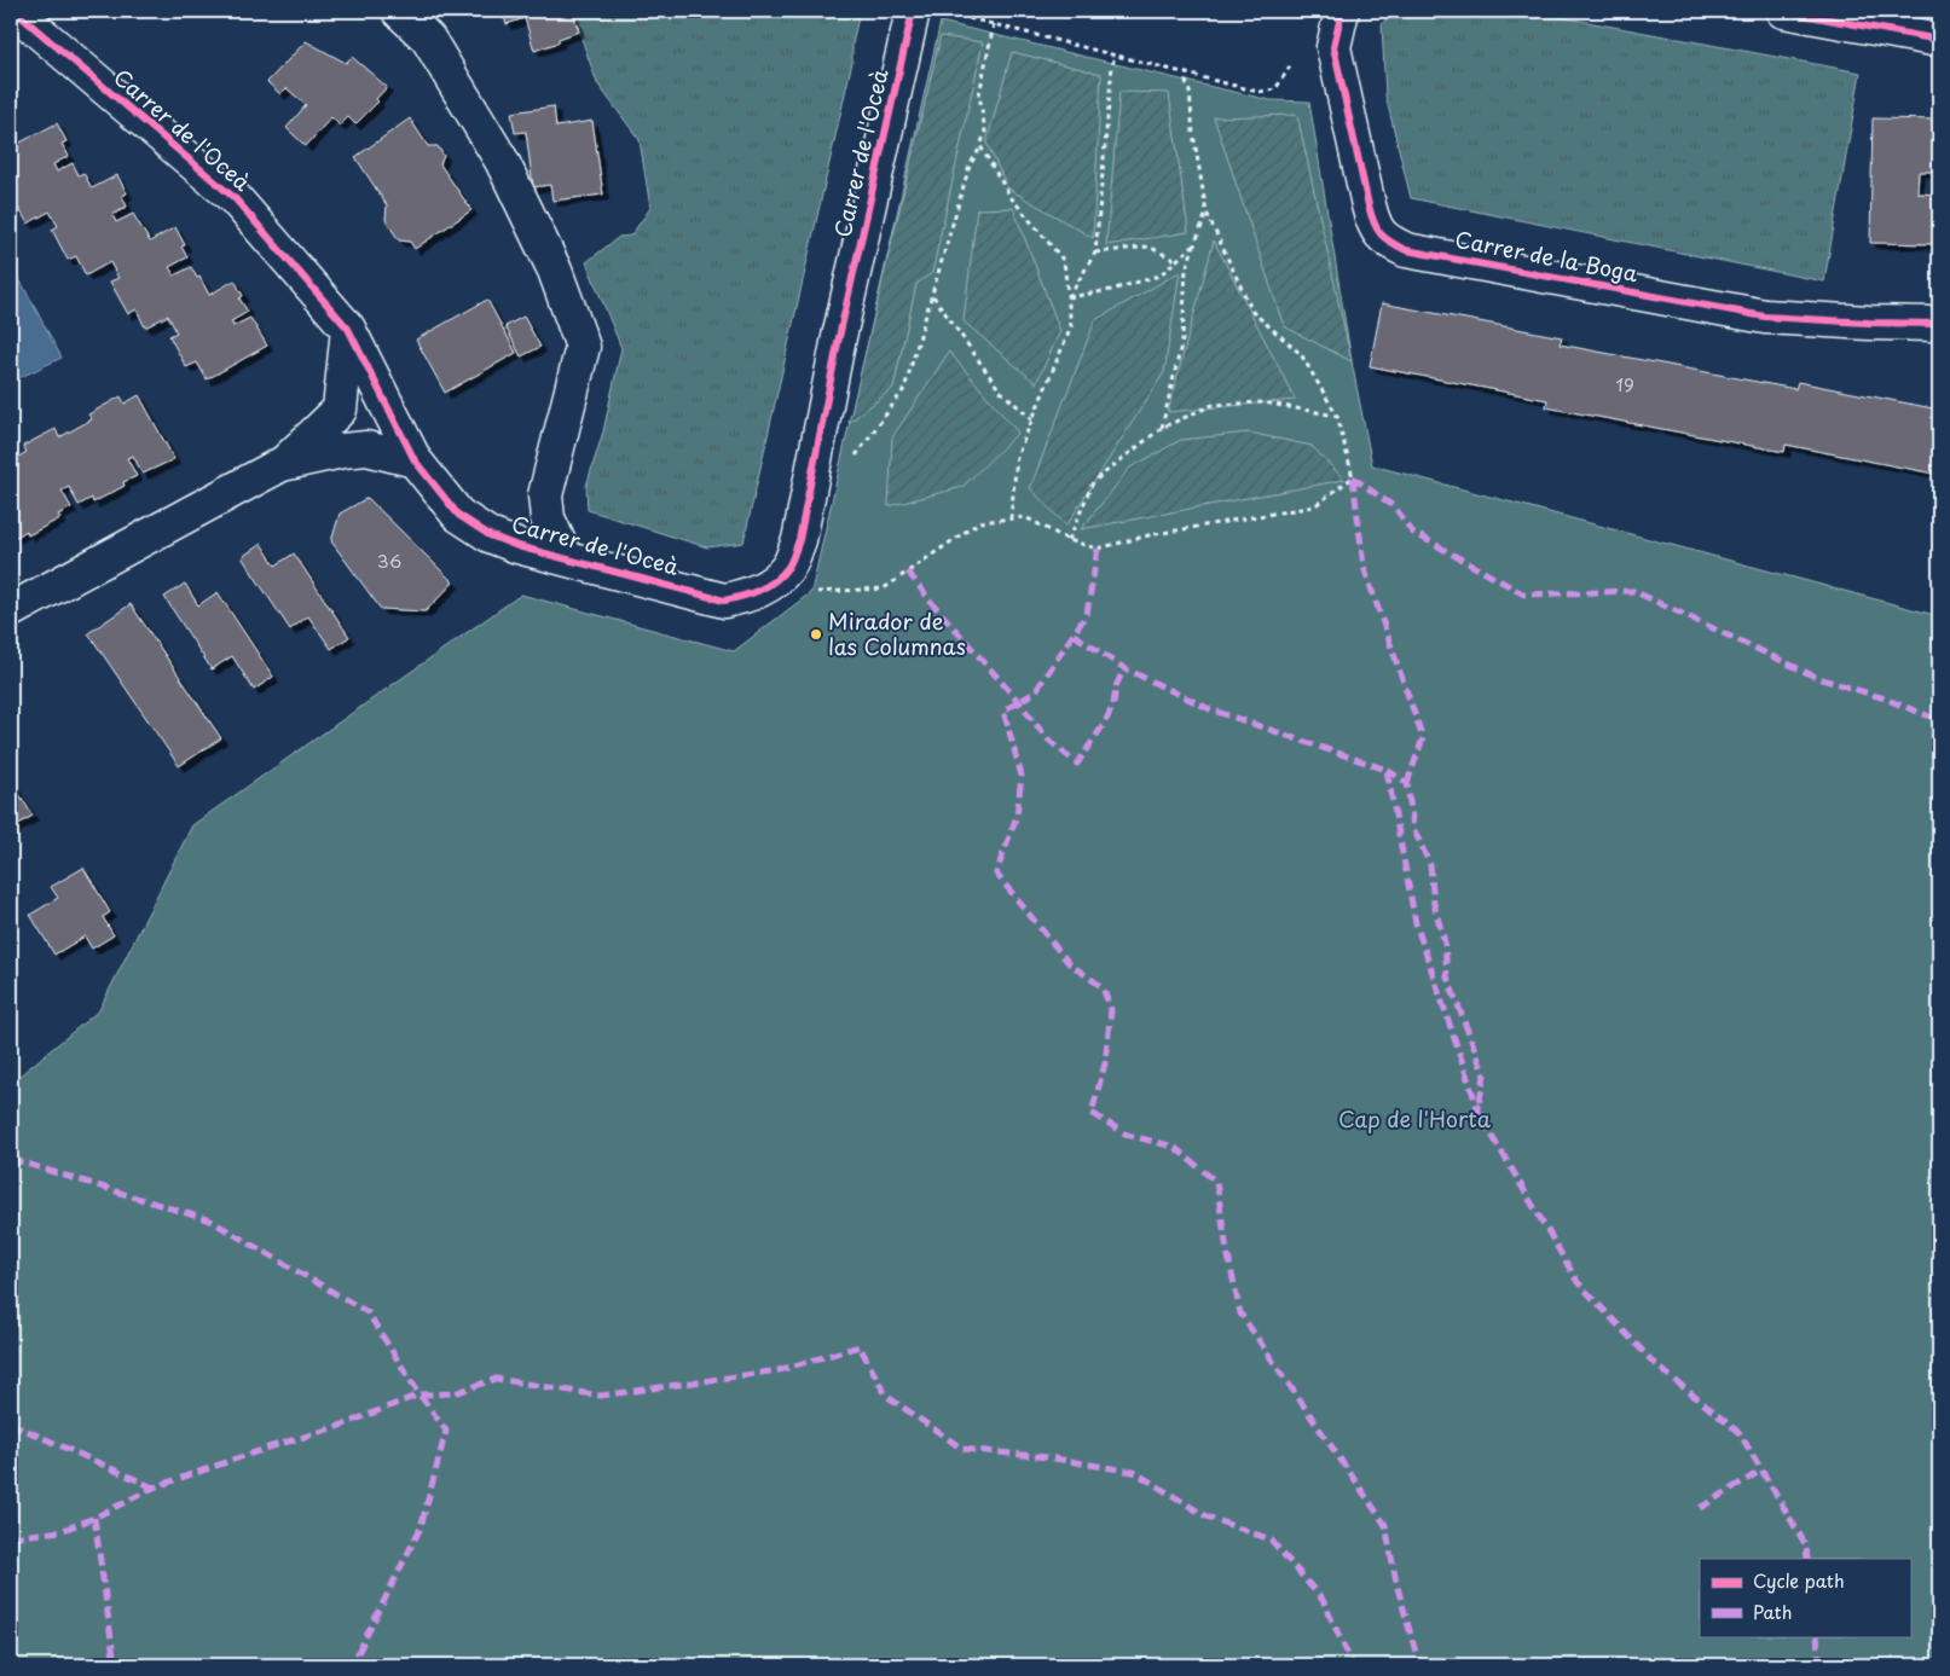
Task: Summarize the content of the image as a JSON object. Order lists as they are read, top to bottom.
{
  "streets": {
    "street": ["Carrer de l'Oceà", "Carrer de la Boga"]
  },
  "parks": ["Cap de l'Horta"],
  "places": ["Mirador de las Columnas"],
  "house_numbers": ["19", "36"],
  "legend": ["Cycle path", "Path"]
}
